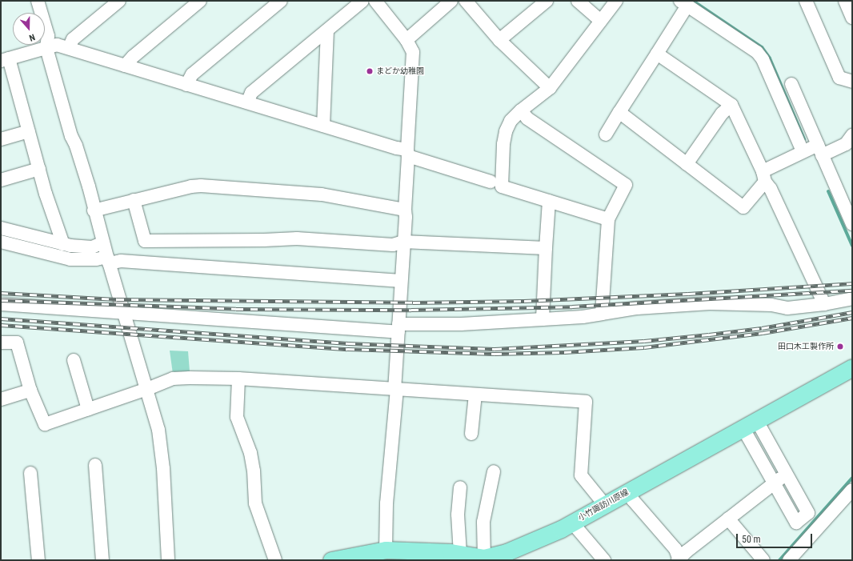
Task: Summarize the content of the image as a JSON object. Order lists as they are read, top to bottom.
{
  "streets": {
    "main road": ["小竹諏訪川原線"]
  },
  "places": ["まどか幼稚園", "田口木工製作所"],
  "scale_bar": "50 m",
  "north": "bottom"
}
